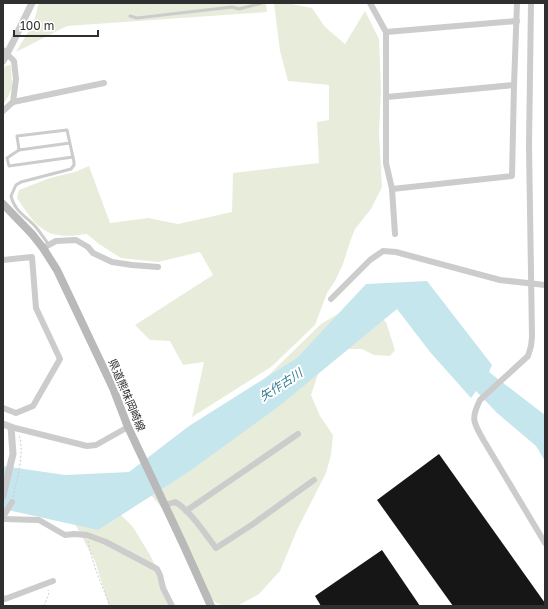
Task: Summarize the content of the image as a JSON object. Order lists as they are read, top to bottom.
{
  "streets": {
    "main road": ["県道熊味岡崎線"]
  },
  "water": ["矢作古川"],
  "scale_bar": "100 m"
}
